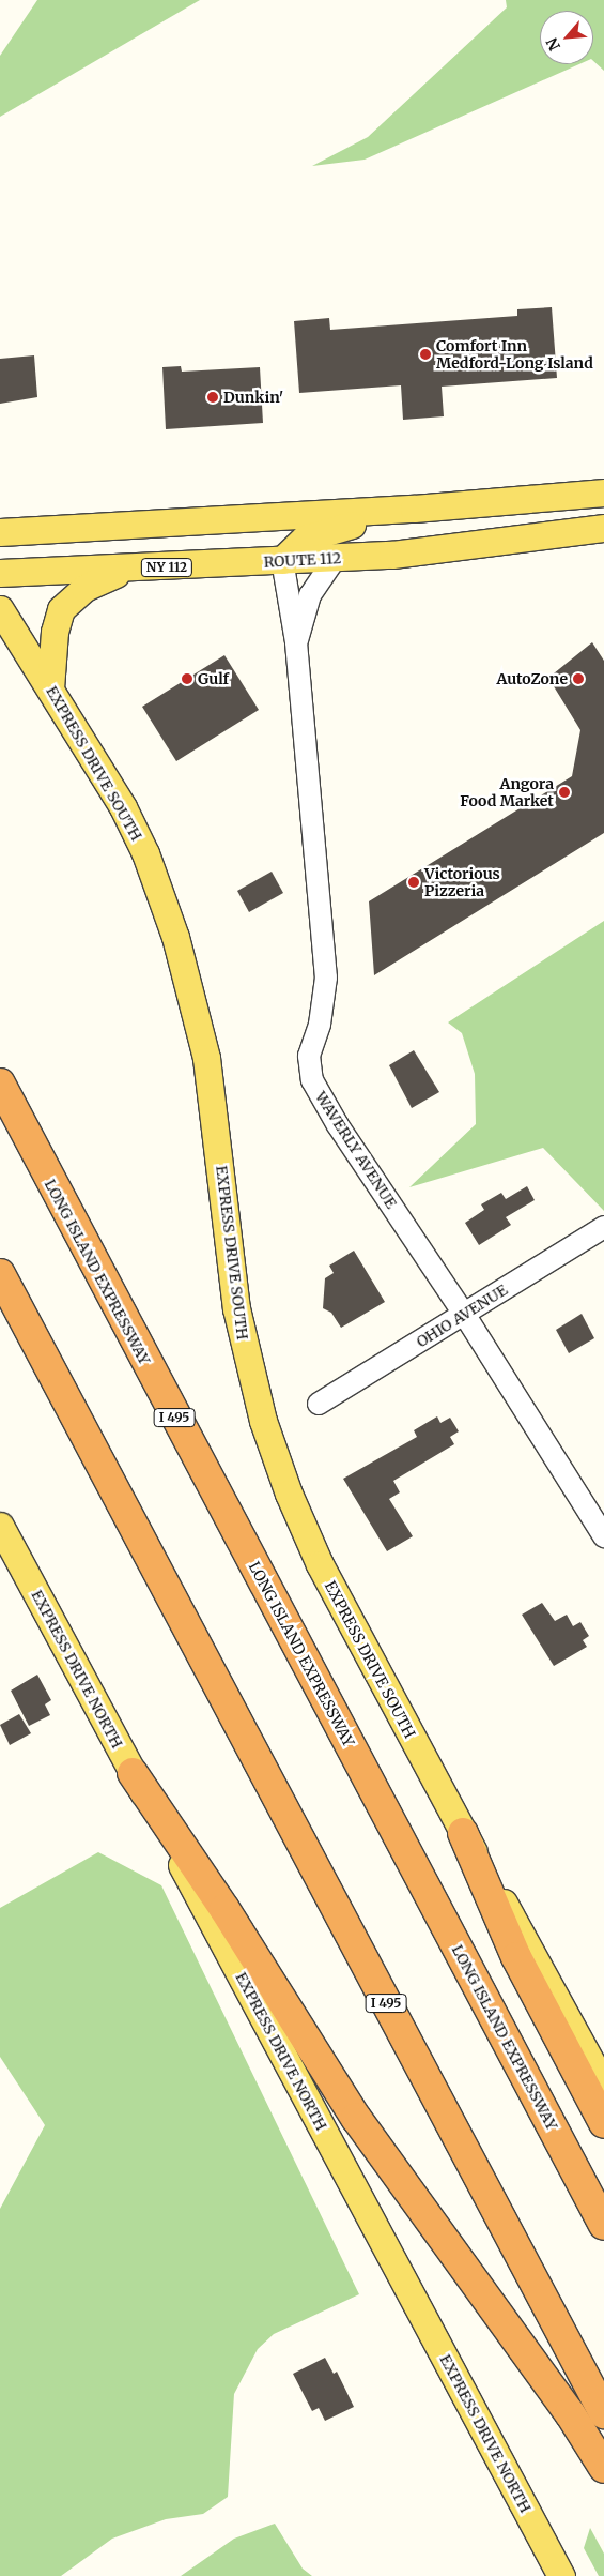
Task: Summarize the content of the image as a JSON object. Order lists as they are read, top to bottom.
{
  "streets": {
    "highway": ["LONG ISLAND EXPRESSWAY", "I 495"],
    "main road": [
      "ROUTE 112",
      "NY 112",
      "EXPRESS DRIVE SOUTH",
      "EXPRESS DRIVE NORTH"
    ],
    "street": ["WAVERLY AVENUE", "OHIO AVENUE"]
  },
  "crossings": [
    ["ROUTE 112", "WAVERLY AVENUE"],
    ["WAVERLY AVENUE", "OHIO AVENUE"]
  ],
  "places": [
    "Comfort Inn Medford-Long Island",
    "Dunkin'",
    "Gulf",
    "AutoZone",
    "Angora Food Market",
    "Victorious Pizzeria"
  ],
  "north": "bottom left"
}
